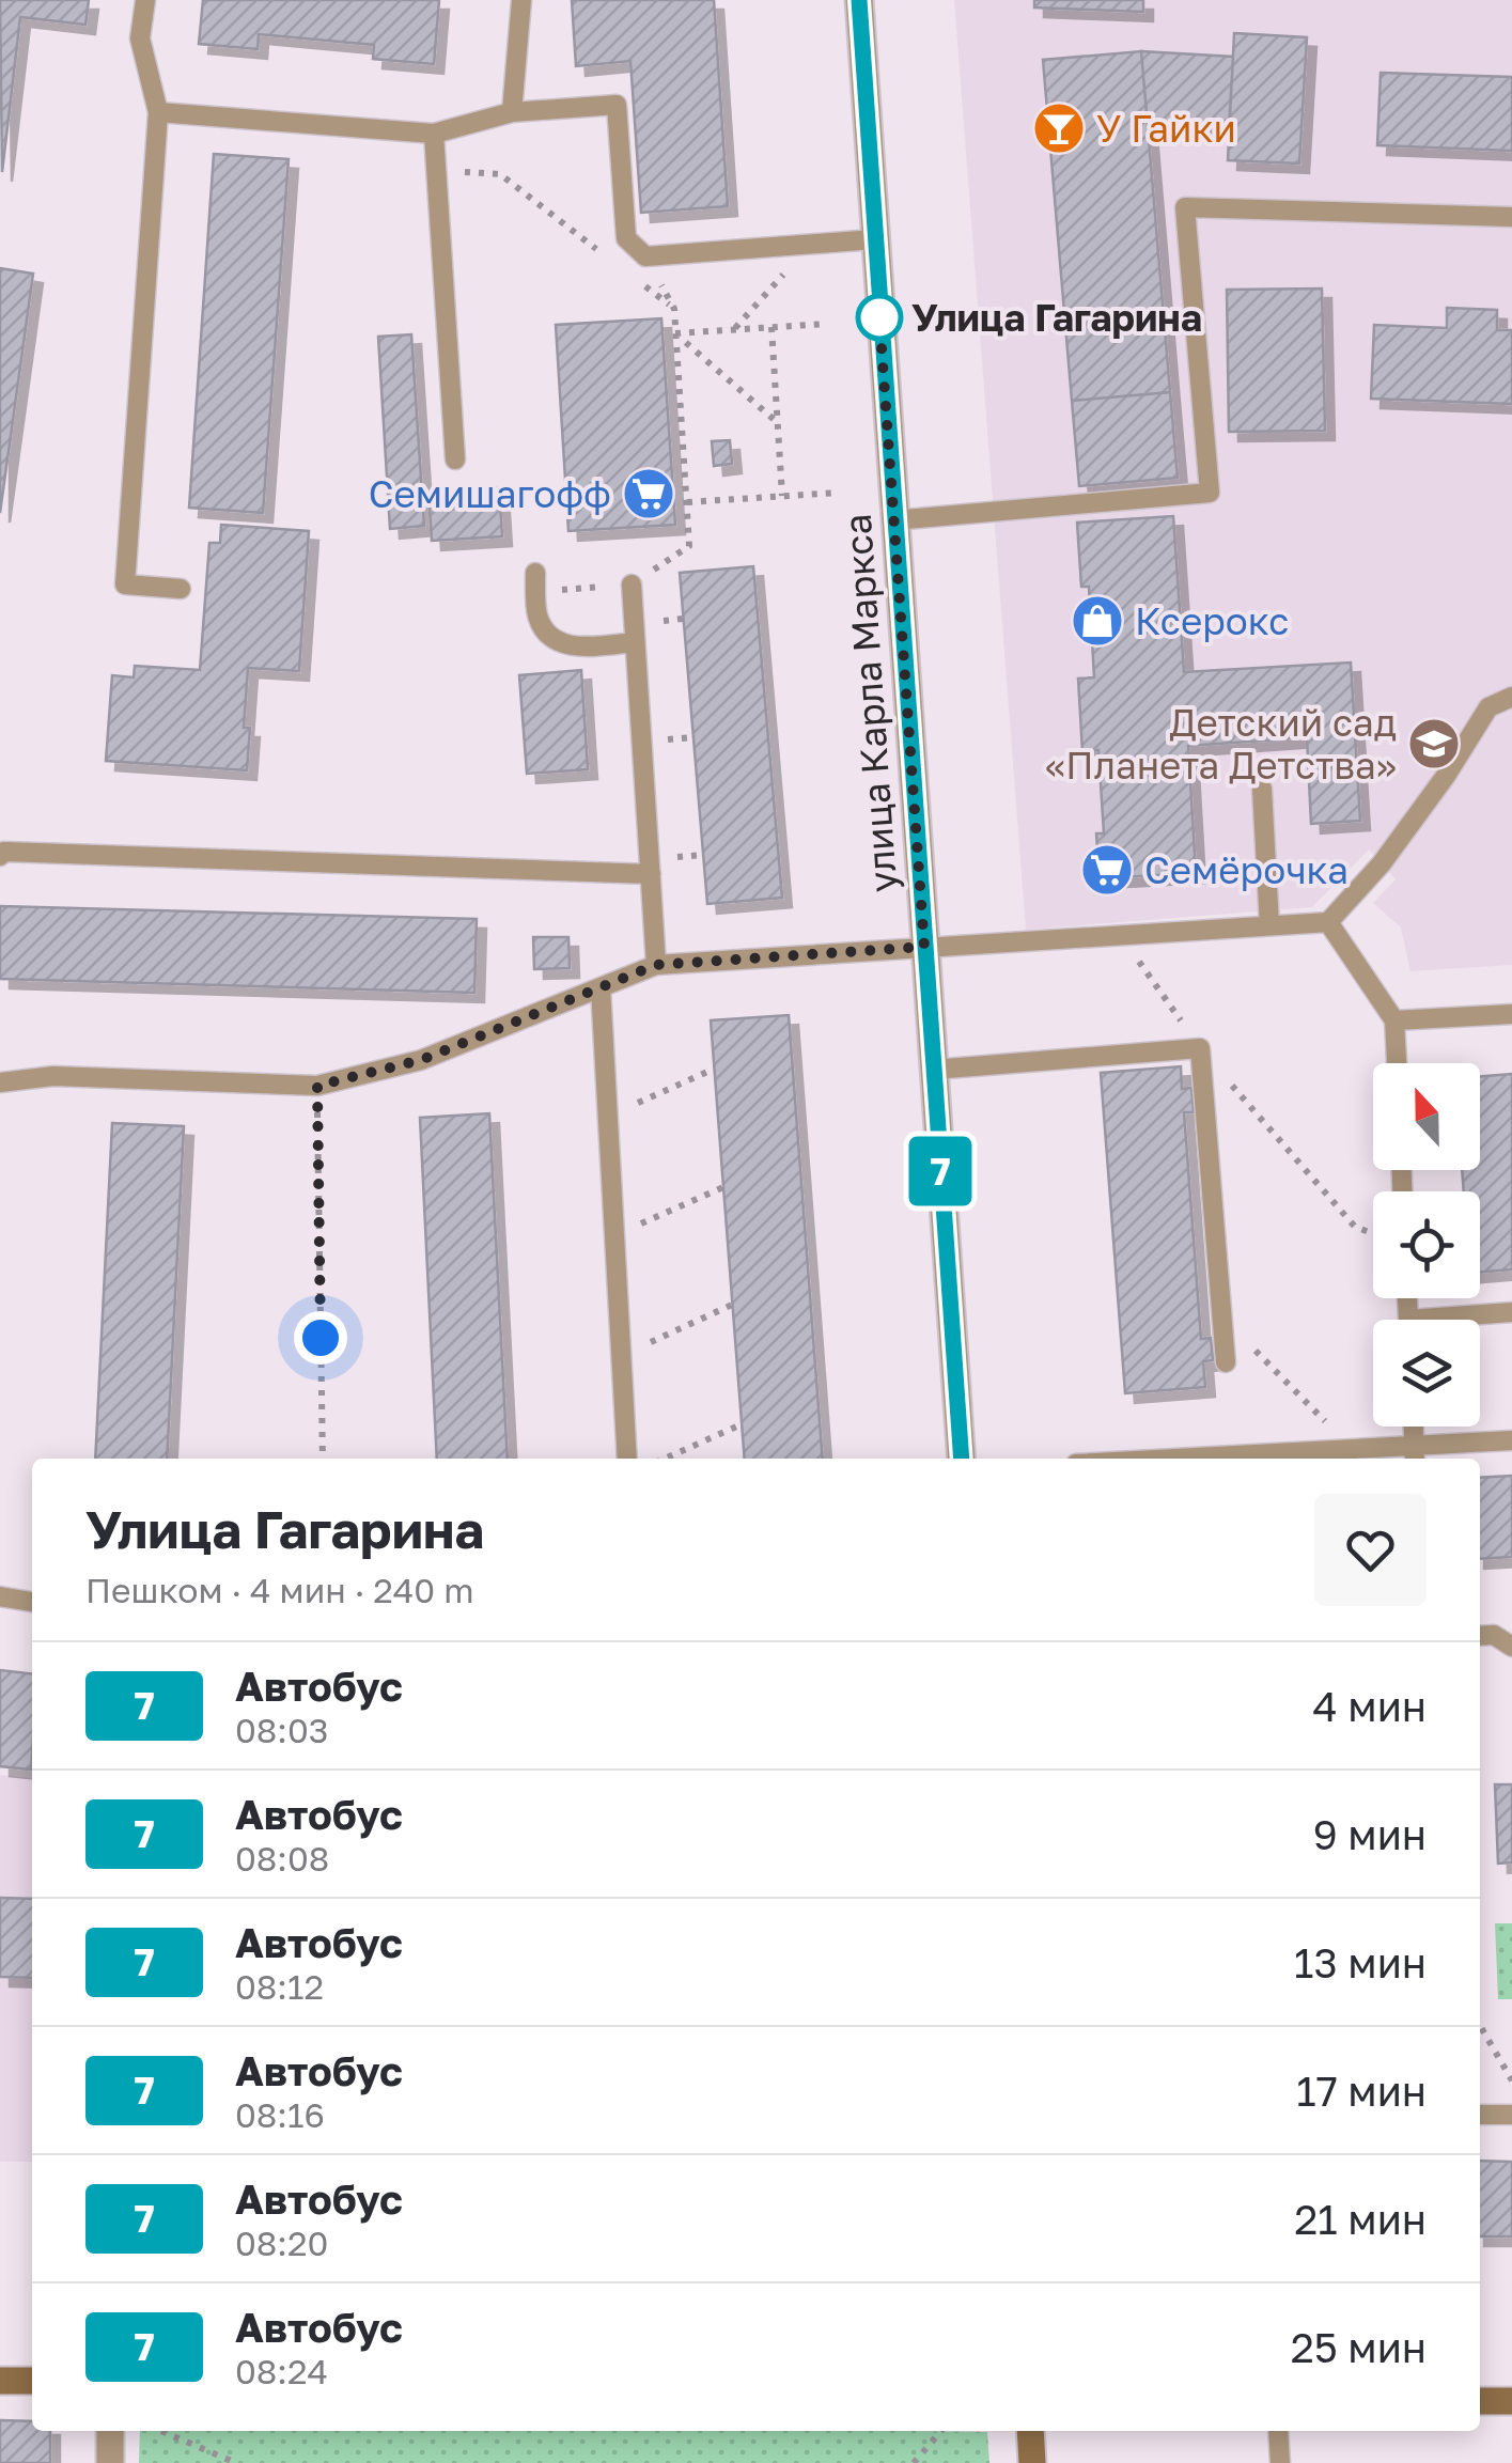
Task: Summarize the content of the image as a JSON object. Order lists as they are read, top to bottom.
{
  "streets": {
    "street": ["улица Карла Маркса"]
  },
  "places": {
    "bar": ["У Гайки"],
    "other": ["Улица Гагарина"],
    "supermarket": ["Семишагофф", "Семёрочка"],
    "shop": ["Ксерокс"],
    "school or university": ["Детский сад «Планета Детства»"]
  },
  "lines": ["bus line 7"],
  "north": "top",
  "page": {
    "on_map": "7",
    "heading": ["Улица Гагарина", "Пешком · 4 мин · 240 m"],
    "list": [
      {
        "mark": "7",
        "name": "Автобус",
        "note": "08:03",
        "value": "4 мин"
      },
      {
        "mark": "7",
        "name": "Автобус",
        "note": "08:08",
        "value": "9 мин"
      },
      {
        "mark": "7",
        "name": "Автобус",
        "note": "08:12",
        "value": "13 мин"
      },
      {
        "mark": "7",
        "name": "Автобус",
        "note": "08:16",
        "value": "17 мин"
      },
      {
        "mark": "7",
        "name": "Автобус",
        "note": "08:20",
        "value": "21 мин"
      },
      {
        "mark": "7",
        "name": "Автобус",
        "note": "08:24",
        "value": "25 мин"
      }
    ]
  }
}
